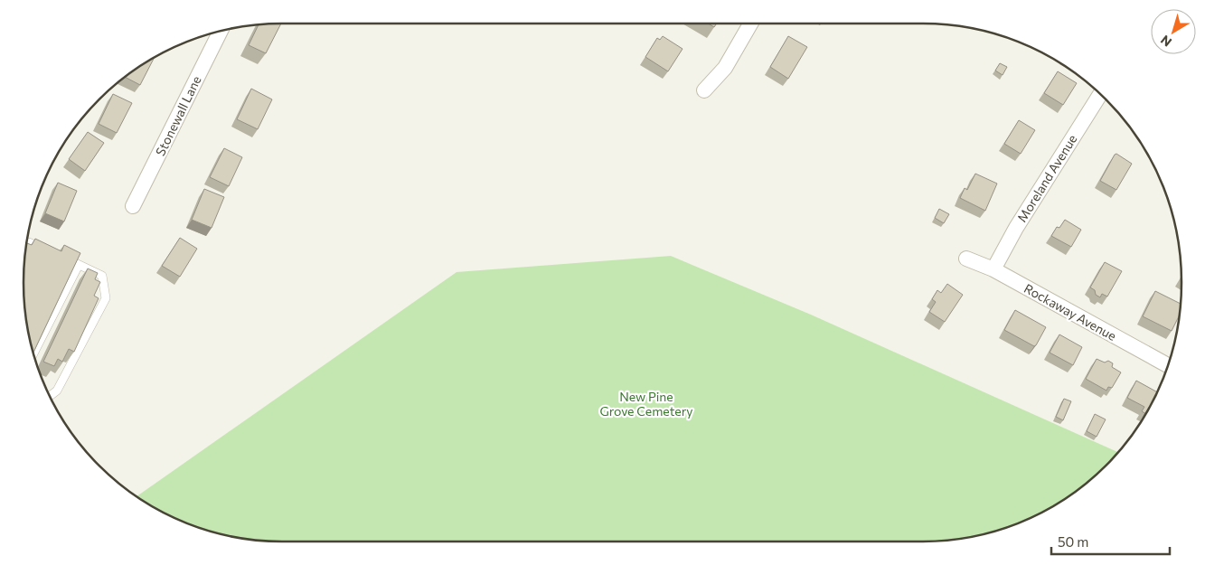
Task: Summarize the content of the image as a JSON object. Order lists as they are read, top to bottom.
{
  "streets": {
    "street": ["Stonewall Lane", "Moreland Avenue", "Rockaway Avenue"]
  },
  "crossings": [
    ["Moreland Avenue", "Rockaway Avenue"]
  ],
  "parks": ["New Pine Grove Cemetery"],
  "scale_bar": "50 m",
  "north": "bottom left"
}
